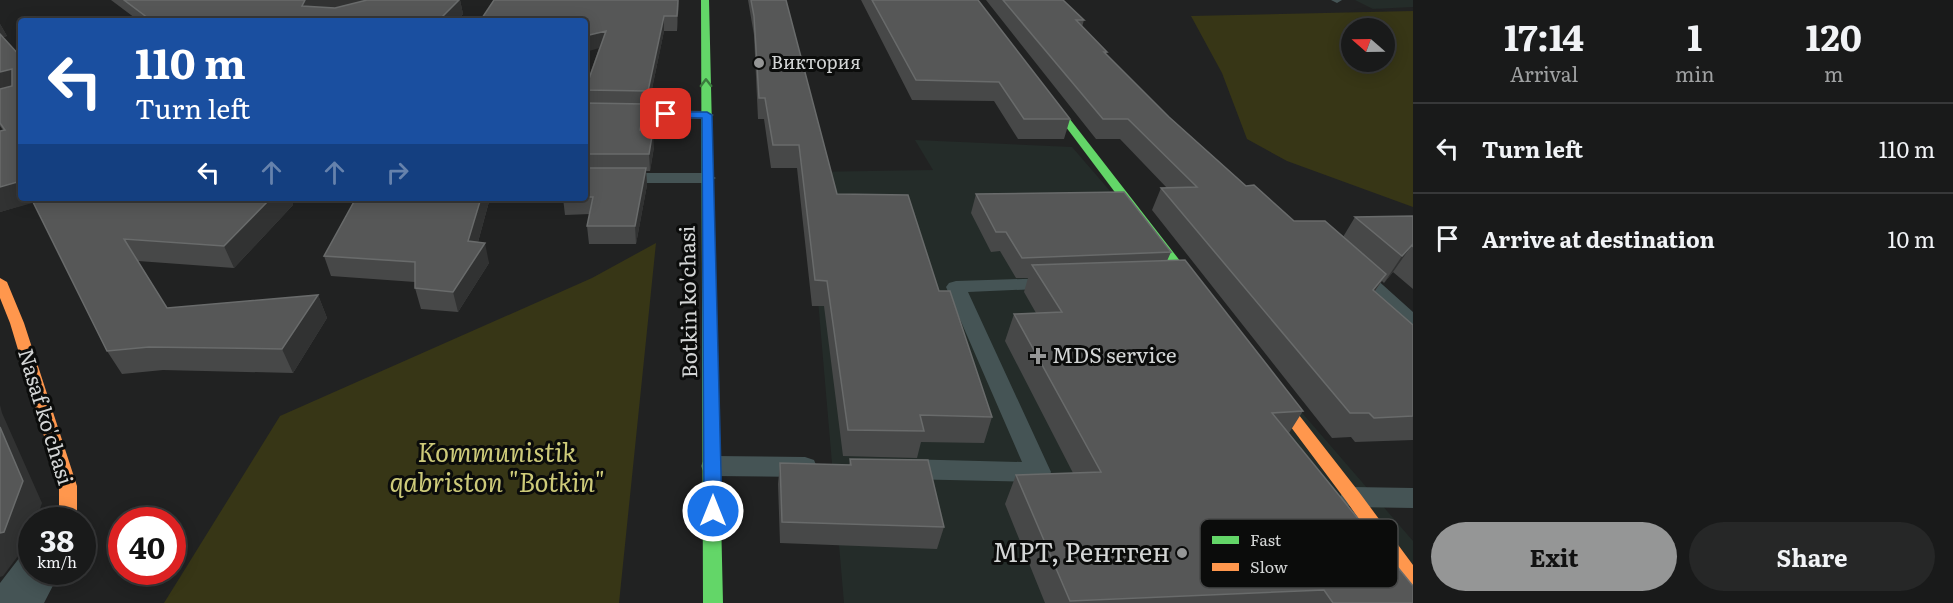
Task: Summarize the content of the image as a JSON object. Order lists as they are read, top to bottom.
{
  "streets": {
    "street": ["Botkin ko'chasi", "Nasaf ko'chasi"]
  },
  "parks": ["Kommunistik qabriston \"Botkin\""],
  "places": {
    "other": ["Виктория", "МРТ, Рентген"],
    "health": ["MDS service"]
  },
  "legend": ["Fast", "Slow"],
  "north": "left",
  "page": {
    "eta": [
      "17:14",
      "Arrival",
      "1",
      "min",
      "120",
      "m"
    ],
    "turn": ["110 m", "Turn left"],
    "list": [
      {
        "name": "Turn left",
        "value": "110 m"
      },
      {
        "name": "Arrive at destination",
        "value": "10 m"
      }
    ],
    "speed": "38 km/h",
    "limit": "40",
    "buttons": ["Exit", "Share"]
  }
}
